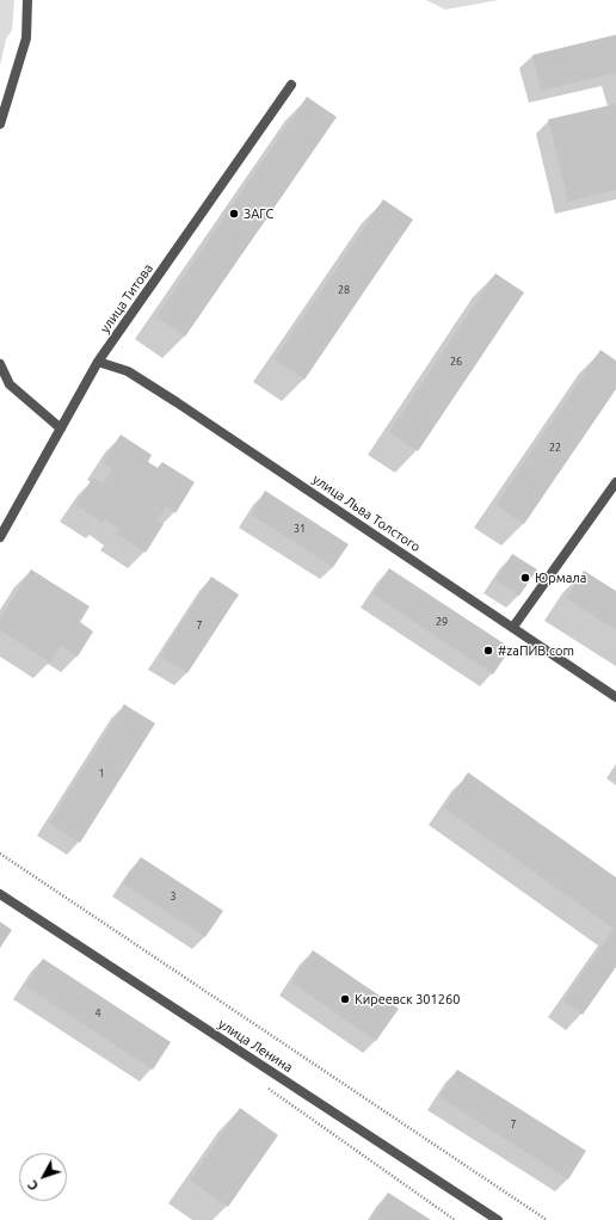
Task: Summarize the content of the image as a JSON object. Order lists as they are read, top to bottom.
{
  "streets": {
    "street": ["улица Титова", "улица Льва Толстого", "улица Ленина"]
  },
  "crossings": [
    ["улица Титова", "улица Льва Толстого"]
  ],
  "places": [
    "ЗАГС",
    "Юрмала",
    "#zaПИВ.com",
    "Киреевск 301260"
  ],
  "house_numbers": [
    "28",
    "26",
    "22",
    "31",
    "29",
    "7",
    "1",
    "3",
    "4",
    "7"
  ],
  "north": "bottom left"
}
